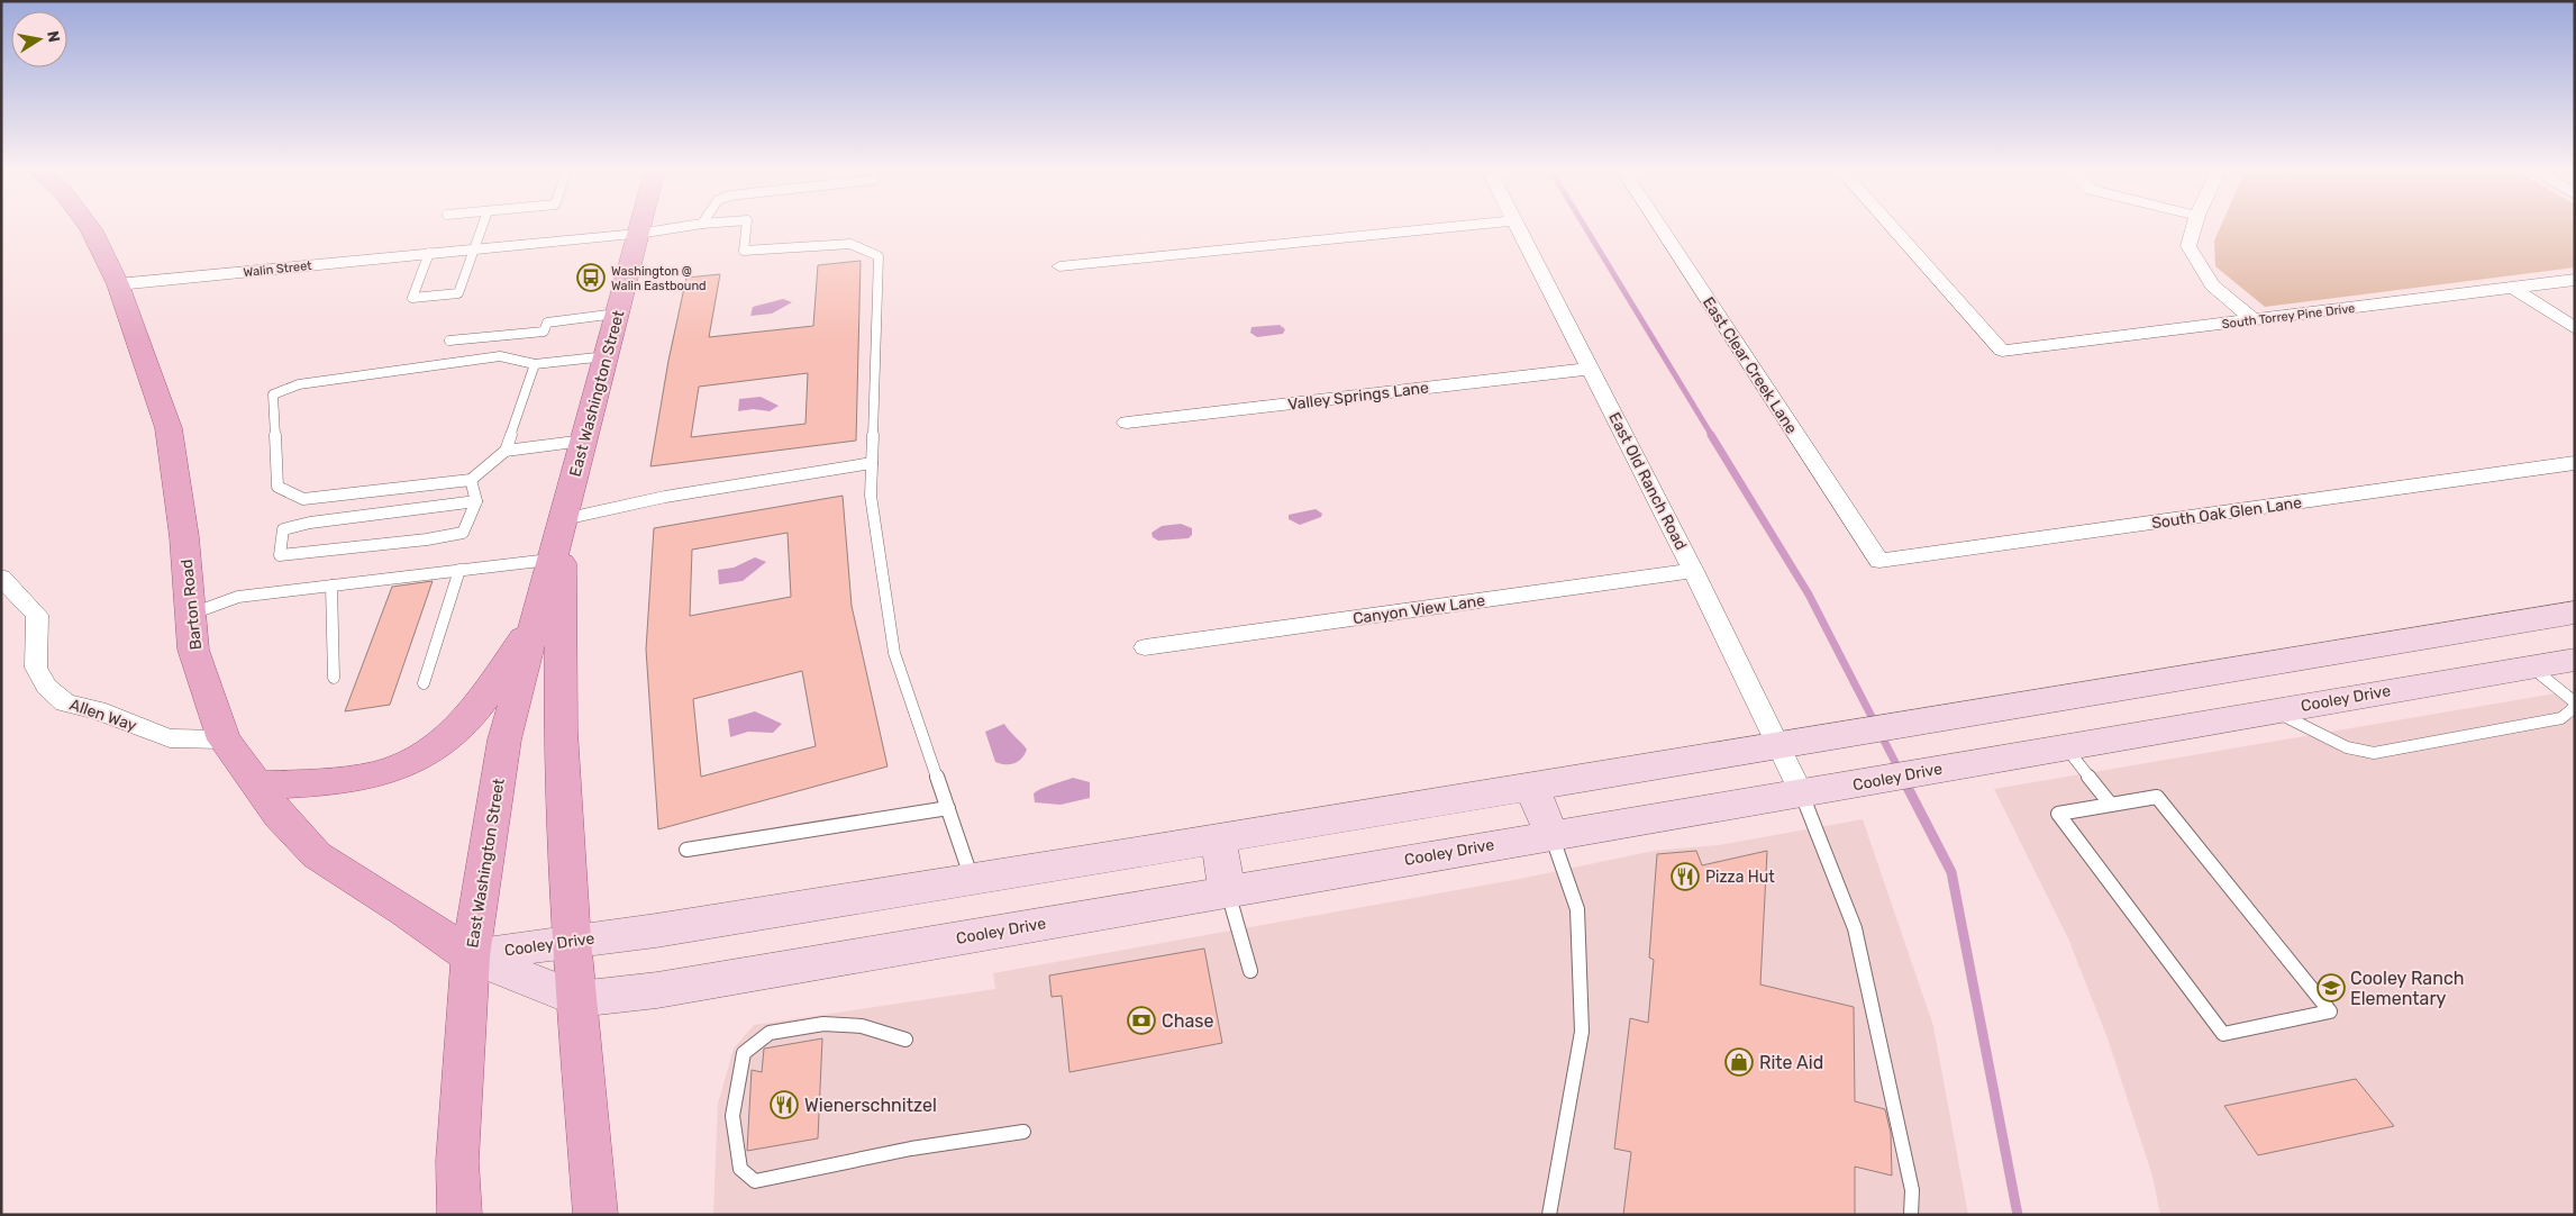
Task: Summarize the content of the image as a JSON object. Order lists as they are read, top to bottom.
{
  "streets": {
    "main road": ["East Washington Street", "Barton Road"],
    "street": [
      "Walin Street",
      "South Torrey Pine Drive",
      "East Clear Creek Lane",
      "Valley Springs Lane",
      "East Old Ranch Road",
      "South Oak Glen Lane",
      "Canyon View Lane",
      "Cooley Drive",
      "Allen Way"
    ]
  },
  "crossings": [
    ["Walin Street", "East Washington Street"],
    ["Walin Street", "Barton Road"],
    ["East Clear Creek Lane", "South Oak Glen Lane"],
    ["East Washington Street", "Barton Road"],
    ["East Washington Street", "Cooley Drive"],
    ["Valley Springs Lane", "East Old Ranch Road"],
    ["East Old Ranch Road", "Canyon View Lane"],
    ["East Old Ranch Road", "Cooley Drive"],
    ["Barton Road", "Cooley Drive"],
    ["Barton Road", "Allen Way"]
  ],
  "places": {
    "bus stop": ["Washington @ Walin Eastbound"],
    "restaurant": ["Pizza Hut", "Wienerschnitzel"],
    "school or university": ["Cooley Ranch Elementary"],
    "bank": ["Chase"],
    "shop": ["Rite Aid"]
  },
  "north": "right"
}
